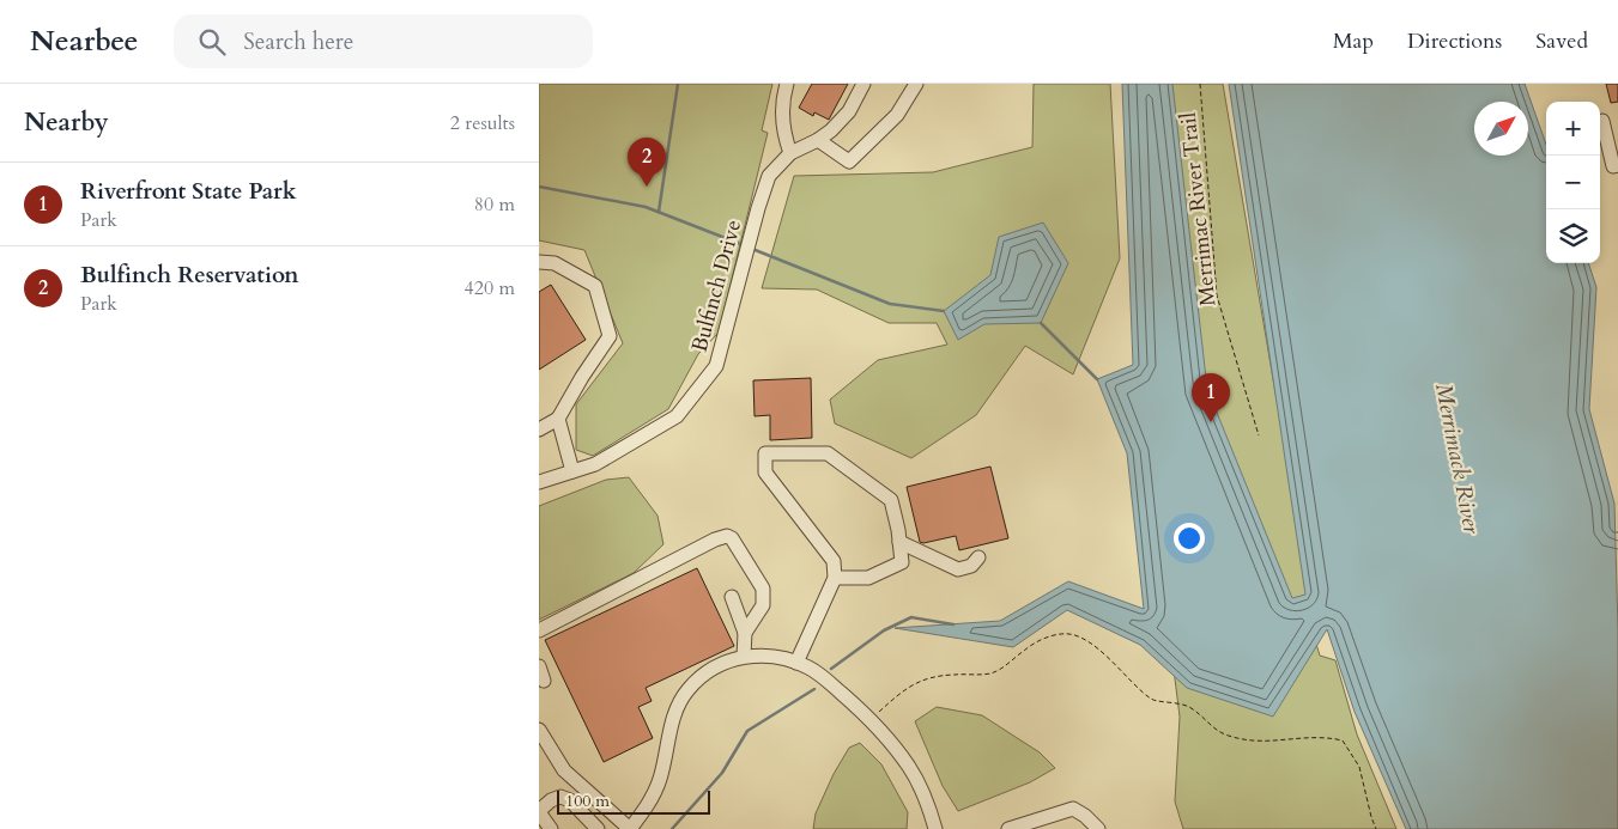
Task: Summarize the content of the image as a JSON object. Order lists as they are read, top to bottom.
{
  "streets": {
    "street": ["Bulfinch Drive"],
    "path": ["Merrimac River Trail"]
  },
  "water": ["Merrimack River"],
  "scale_bar": "100 m",
  "north": "top right",
  "page": {
    "header": "Nearbee",
    "search": "Search here",
    "nav": ["Map", "Directions", "Saved"],
    "heading": ["Nearby", "2 results"],
    "map_buttons": ["+", "−"],
    "pins": ["2", "1"],
    "list": [
      {
        "mark": "1",
        "name": "Riverfront State Park",
        "note": "Park",
        "value": "80 m"
      },
      {
        "mark": "2",
        "name": "Bulfinch Reservation",
        "note": "Park",
        "value": "420 m"
      }
    ],
    "scale": "100 m"
  }
}
